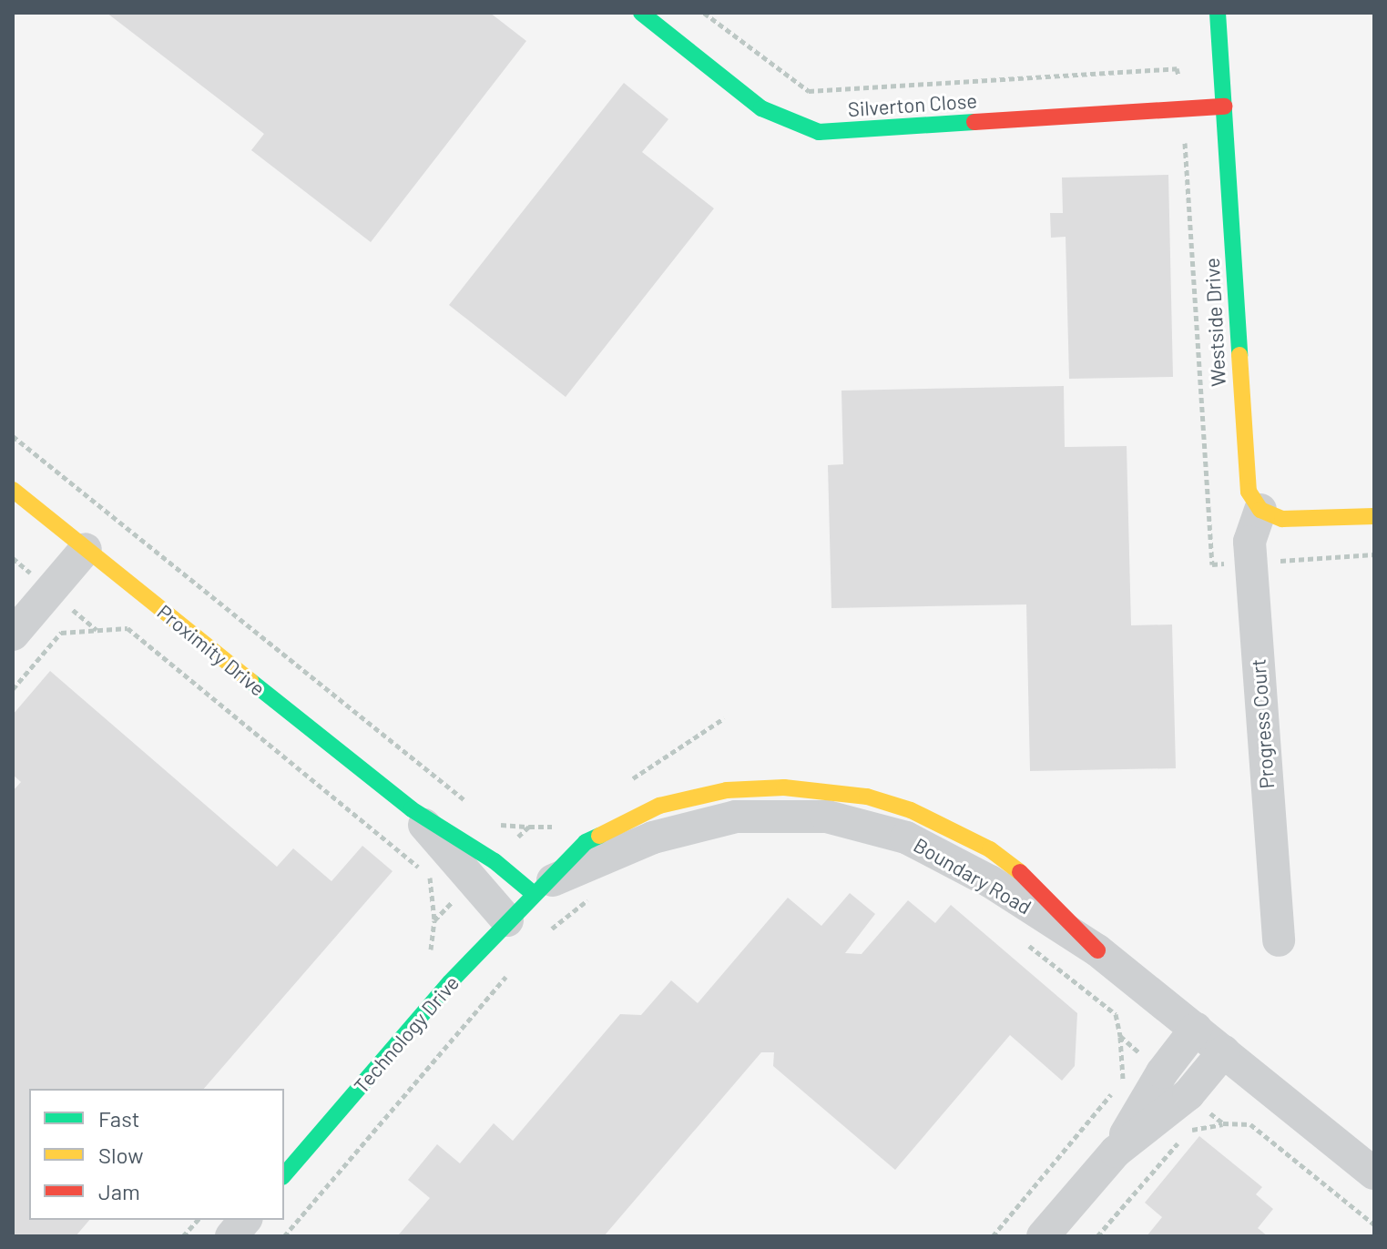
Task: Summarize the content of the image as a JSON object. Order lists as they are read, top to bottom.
{
  "streets": {
    "street": [
      "Silverton Close",
      "Westside Drive",
      "Proximity Drive",
      "Progress Court",
      "Boundary Road",
      "Technology Drive"
    ]
  },
  "crossings": [
    ["Silverton Close", "Westside Drive"],
    ["Westside Drive", "Progress Court"],
    ["Proximity Drive", "Boundary Road"],
    ["Proximity Drive", "Technology Drive"],
    ["Boundary Road", "Technology Drive"]
  ],
  "legend": ["Fast", "Slow", "Jam"]
}
